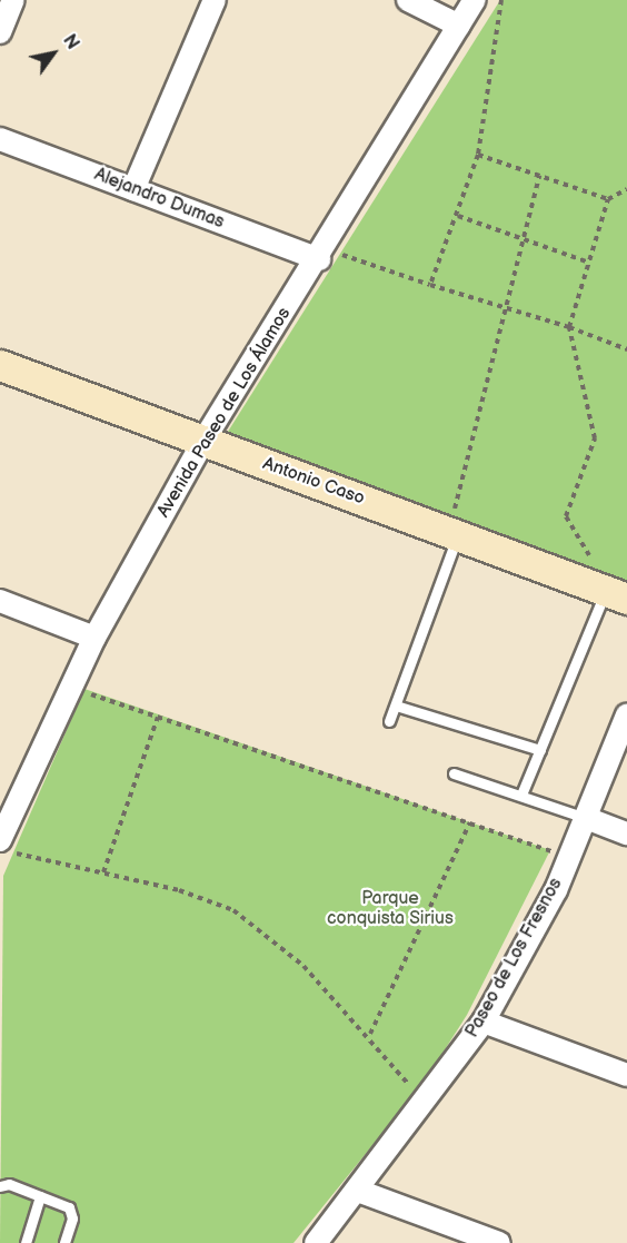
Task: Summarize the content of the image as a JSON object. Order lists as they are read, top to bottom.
{
  "streets": {
    "street": [
      "Alejandro Dumas",
      "Avenida Paseo de Los Álamos",
      "Antonio Caso",
      "Paseo de Los Fresnos"
    ]
  },
  "crossings": [
    ["Alejandro Dumas", "Avenida Paseo de Los Álamos"],
    ["Avenida Paseo de Los Álamos", "Antonio Caso"]
  ],
  "parks": ["Parque conquista Sirius"],
  "north": "top right"
}
